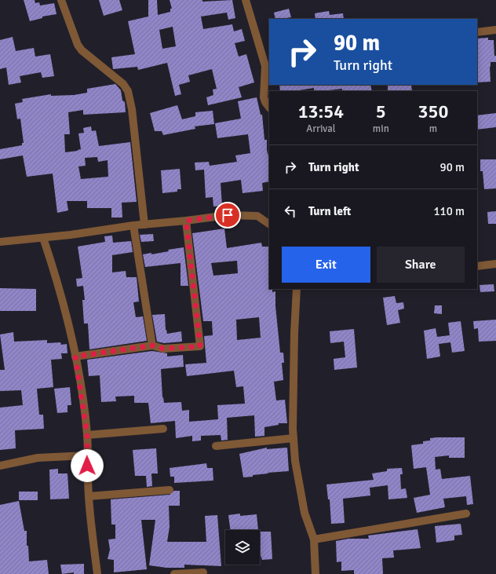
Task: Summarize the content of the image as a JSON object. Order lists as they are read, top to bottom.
{
  "page": {
    "turn": ["90 m", "Turn right"],
    "eta": [
      "13:54",
      "Arrival",
      "5",
      "min",
      "350",
      "m"
    ],
    "list": [
      {
        "name": "Turn right",
        "value": "90 m"
      },
      {
        "name": "Turn left",
        "value": "110 m"
      }
    ],
    "buttons": ["Exit", "Share"]
  }
}
